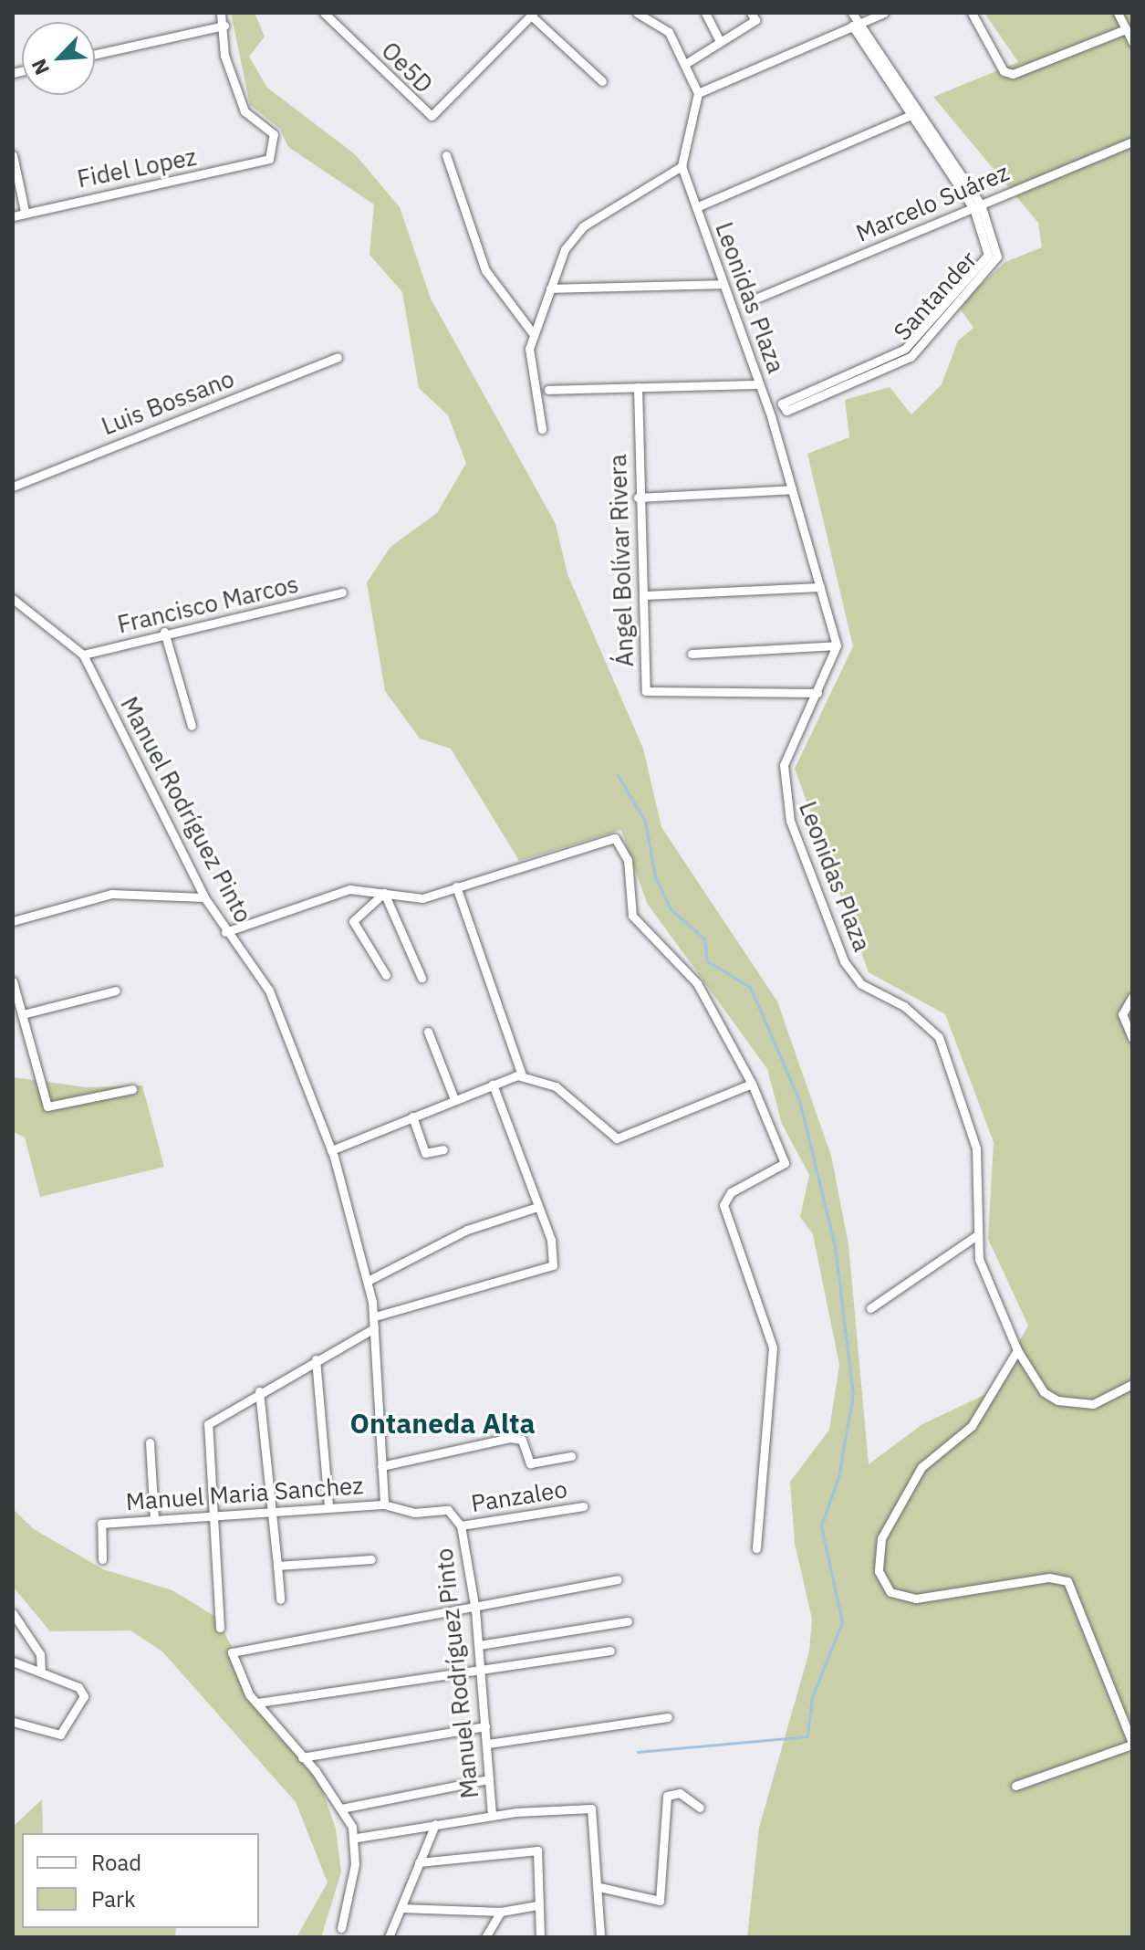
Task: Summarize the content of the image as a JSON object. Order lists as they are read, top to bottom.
{
  "streets": {
    "street": [
      "Oe5D",
      "Fidel Lopez",
      "Marcelo Suárez",
      "Santander",
      "Leonidas Plaza",
      "Luis Bossano",
      "Ángel Bolívar Rivera",
      "Francisco Marcos",
      "Manuel Rodríguez Pinto",
      "Manuel Maria Sanchez",
      "Panzaleo"
    ]
  },
  "crossings": [
    ["Marcelo Suárez", "Santander"],
    ["Leonidas Plaza", "Ángel Bolívar Rivera"],
    ["Francisco Marcos", "Manuel Rodríguez Pinto"],
    ["Manuel Rodríguez Pinto", "Manuel Maria Sanchez"],
    ["Manuel Rodríguez Pinto", "Panzaleo"]
  ],
  "districts": ["Ontaneda Alta"],
  "legend": ["Road", "Park"],
  "north": "bottom left"
}
